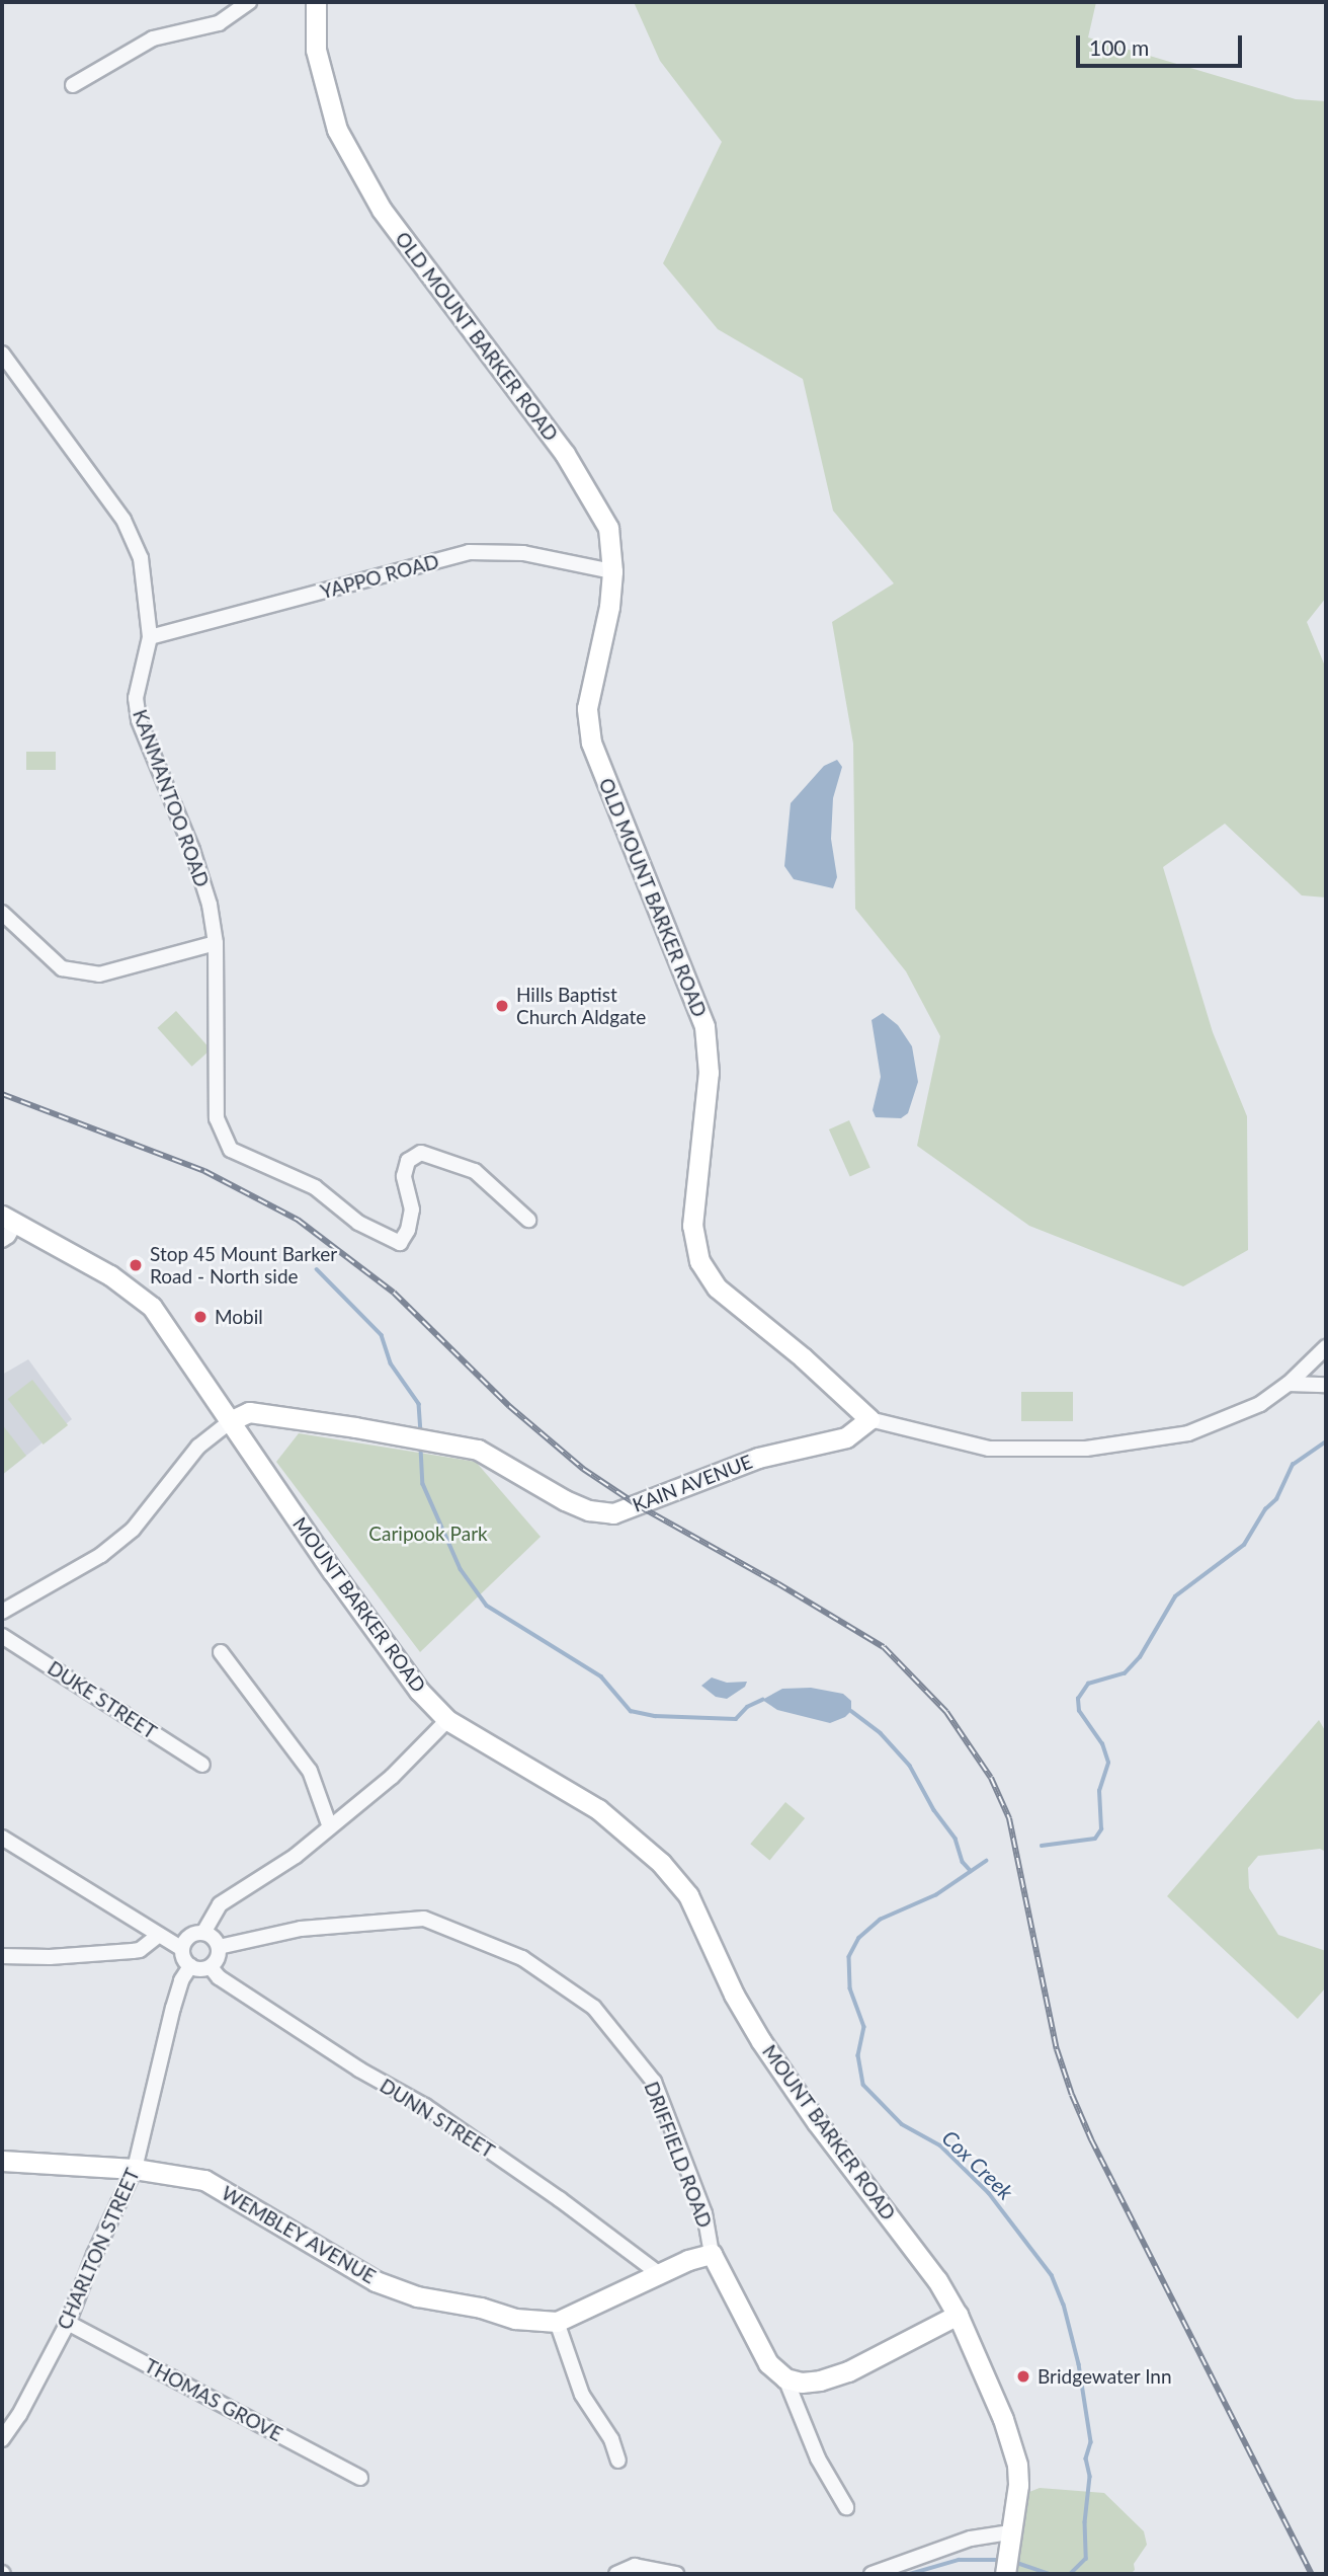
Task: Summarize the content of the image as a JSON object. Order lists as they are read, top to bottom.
{
  "streets": {
    "main road": [
      "OLD MOUNT BARKER ROAD",
      "KAIN AVENUE",
      "MOUNT BARKER ROAD",
      "WEMBLEY AVENUE"
    ],
    "street": [
      "YAPPO ROAD",
      "KANMANTOO ROAD",
      "DUKE STREET",
      "DUNN STREET",
      "DRIFFIELD ROAD",
      "CHARLTON STREET",
      "THOMAS GROVE"
    ]
  },
  "crossings": [
    ["OLD MOUNT BARKER ROAD", "YAPPO ROAD"],
    ["OLD MOUNT BARKER ROAD", "KAIN AVENUE"],
    ["YAPPO ROAD", "KANMANTOO ROAD"],
    ["KAIN AVENUE", "MOUNT BARKER ROAD"],
    ["DUNN STREET", "DRIFFIELD ROAD"],
    ["DUNN STREET", "WEMBLEY AVENUE"],
    ["DUNN STREET", "CHARLTON STREET"],
    ["DRIFFIELD ROAD", "WEMBLEY AVENUE"],
    ["DRIFFIELD ROAD", "CHARLTON STREET"],
    ["WEMBLEY AVENUE", "CHARLTON STREET"],
    ["CHARLTON STREET", "THOMAS GROVE"]
  ],
  "water": ["Cox Creek"],
  "parks": ["Caripook Park"],
  "places": [
    "Hills Baptist Church Aldgate",
    "Stop 45 Mount Barker Road - North side",
    "Mobil",
    "Bridgewater Inn"
  ],
  "scale_bar": "100 m"
}
